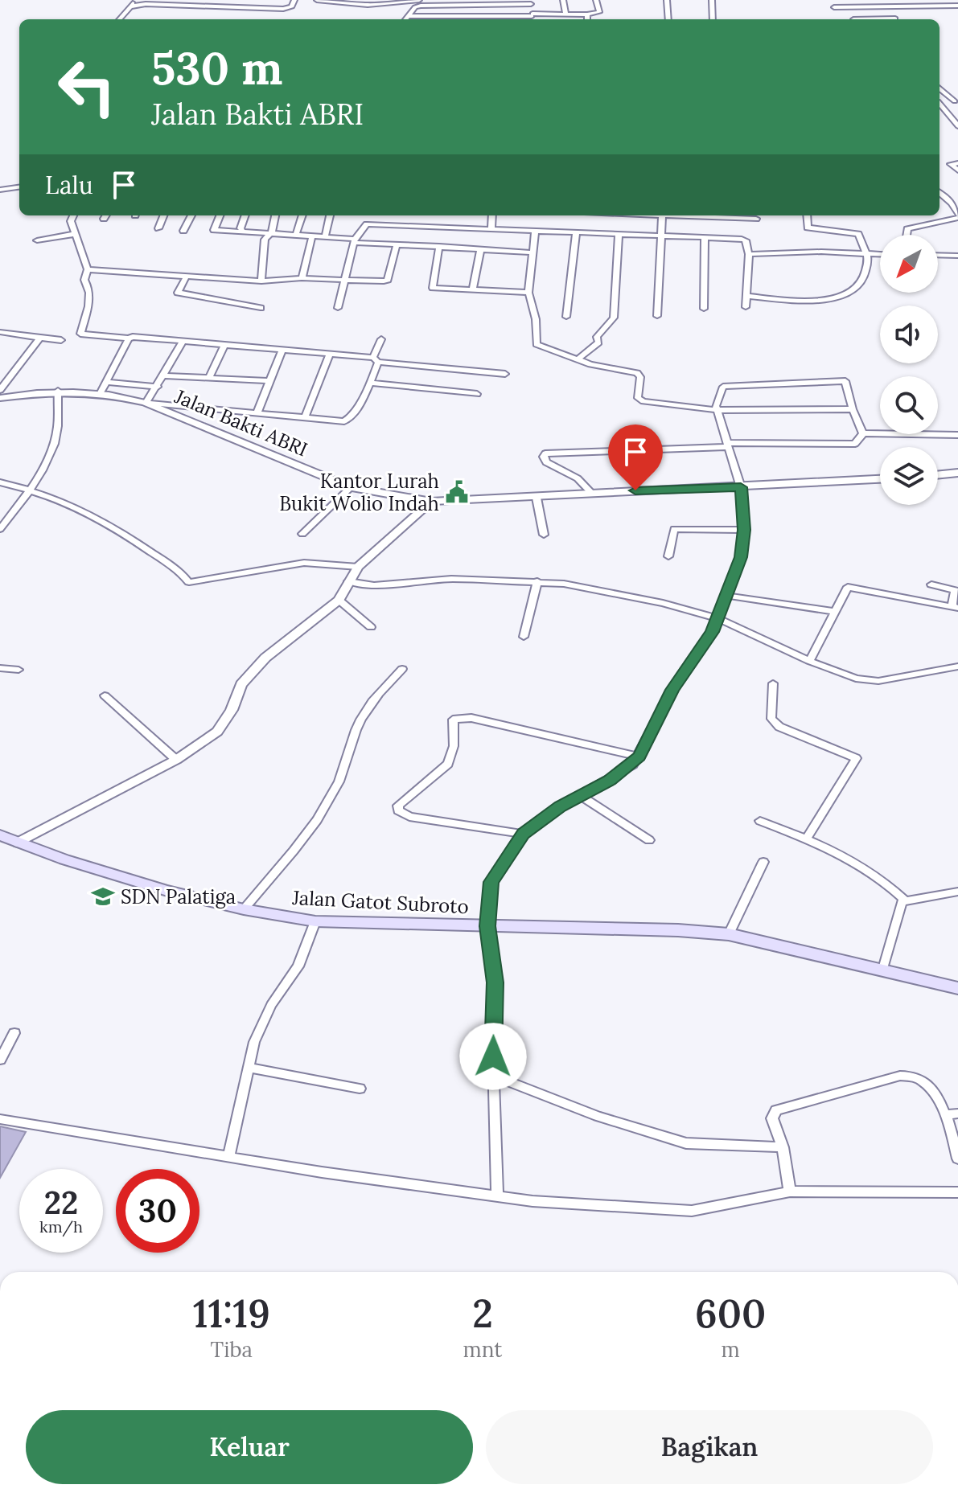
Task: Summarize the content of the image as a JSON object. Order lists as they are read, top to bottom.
{
  "streets": {
    "main road": ["Jalan Gatot Subroto"],
    "street": ["Jalan Bakti ABRI"]
  },
  "places": {
    "public building": ["Kantor Lurah Bukit Wolio Indah"],
    "school or university": ["SDN Palatiga"]
  },
  "north": "bottom left",
  "page": {
    "turn": ["530 m", "Jalan Bakti ABRI"],
    "then": "Lalu",
    "speed": "22 km/h",
    "limit": "30",
    "eta": [
      "11:19",
      "Tiba",
      "2",
      "mnt",
      "600",
      "m"
    ],
    "buttons": ["Keluar", "Bagikan"]
  }
}
